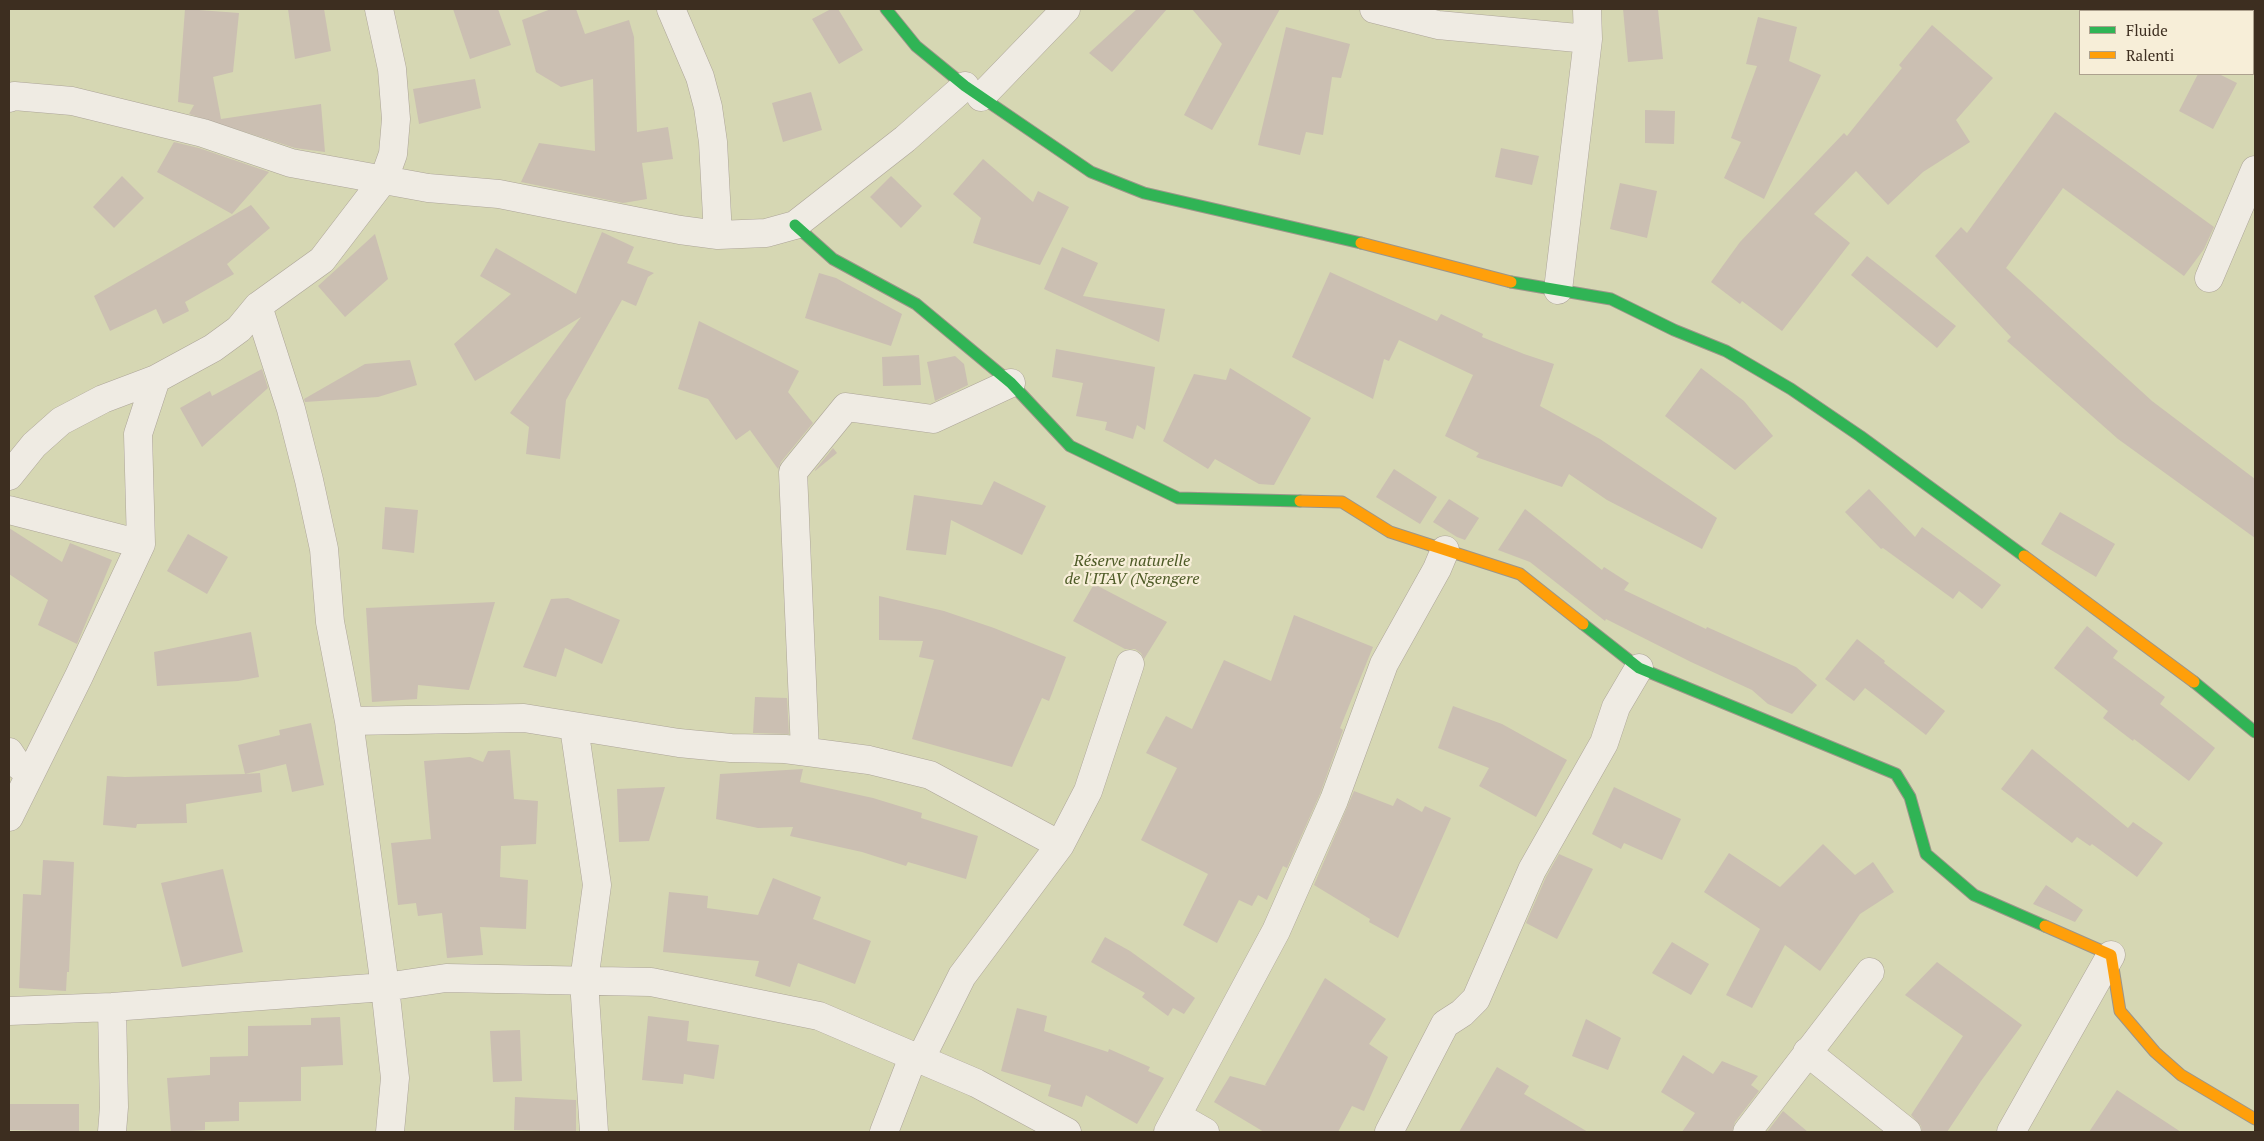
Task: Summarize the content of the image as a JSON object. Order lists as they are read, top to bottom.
{
  "parks": ["Réserve naturelle de l'ITAV (Ngengere"],
  "legend": ["Fluide", "Ralenti"]
}
